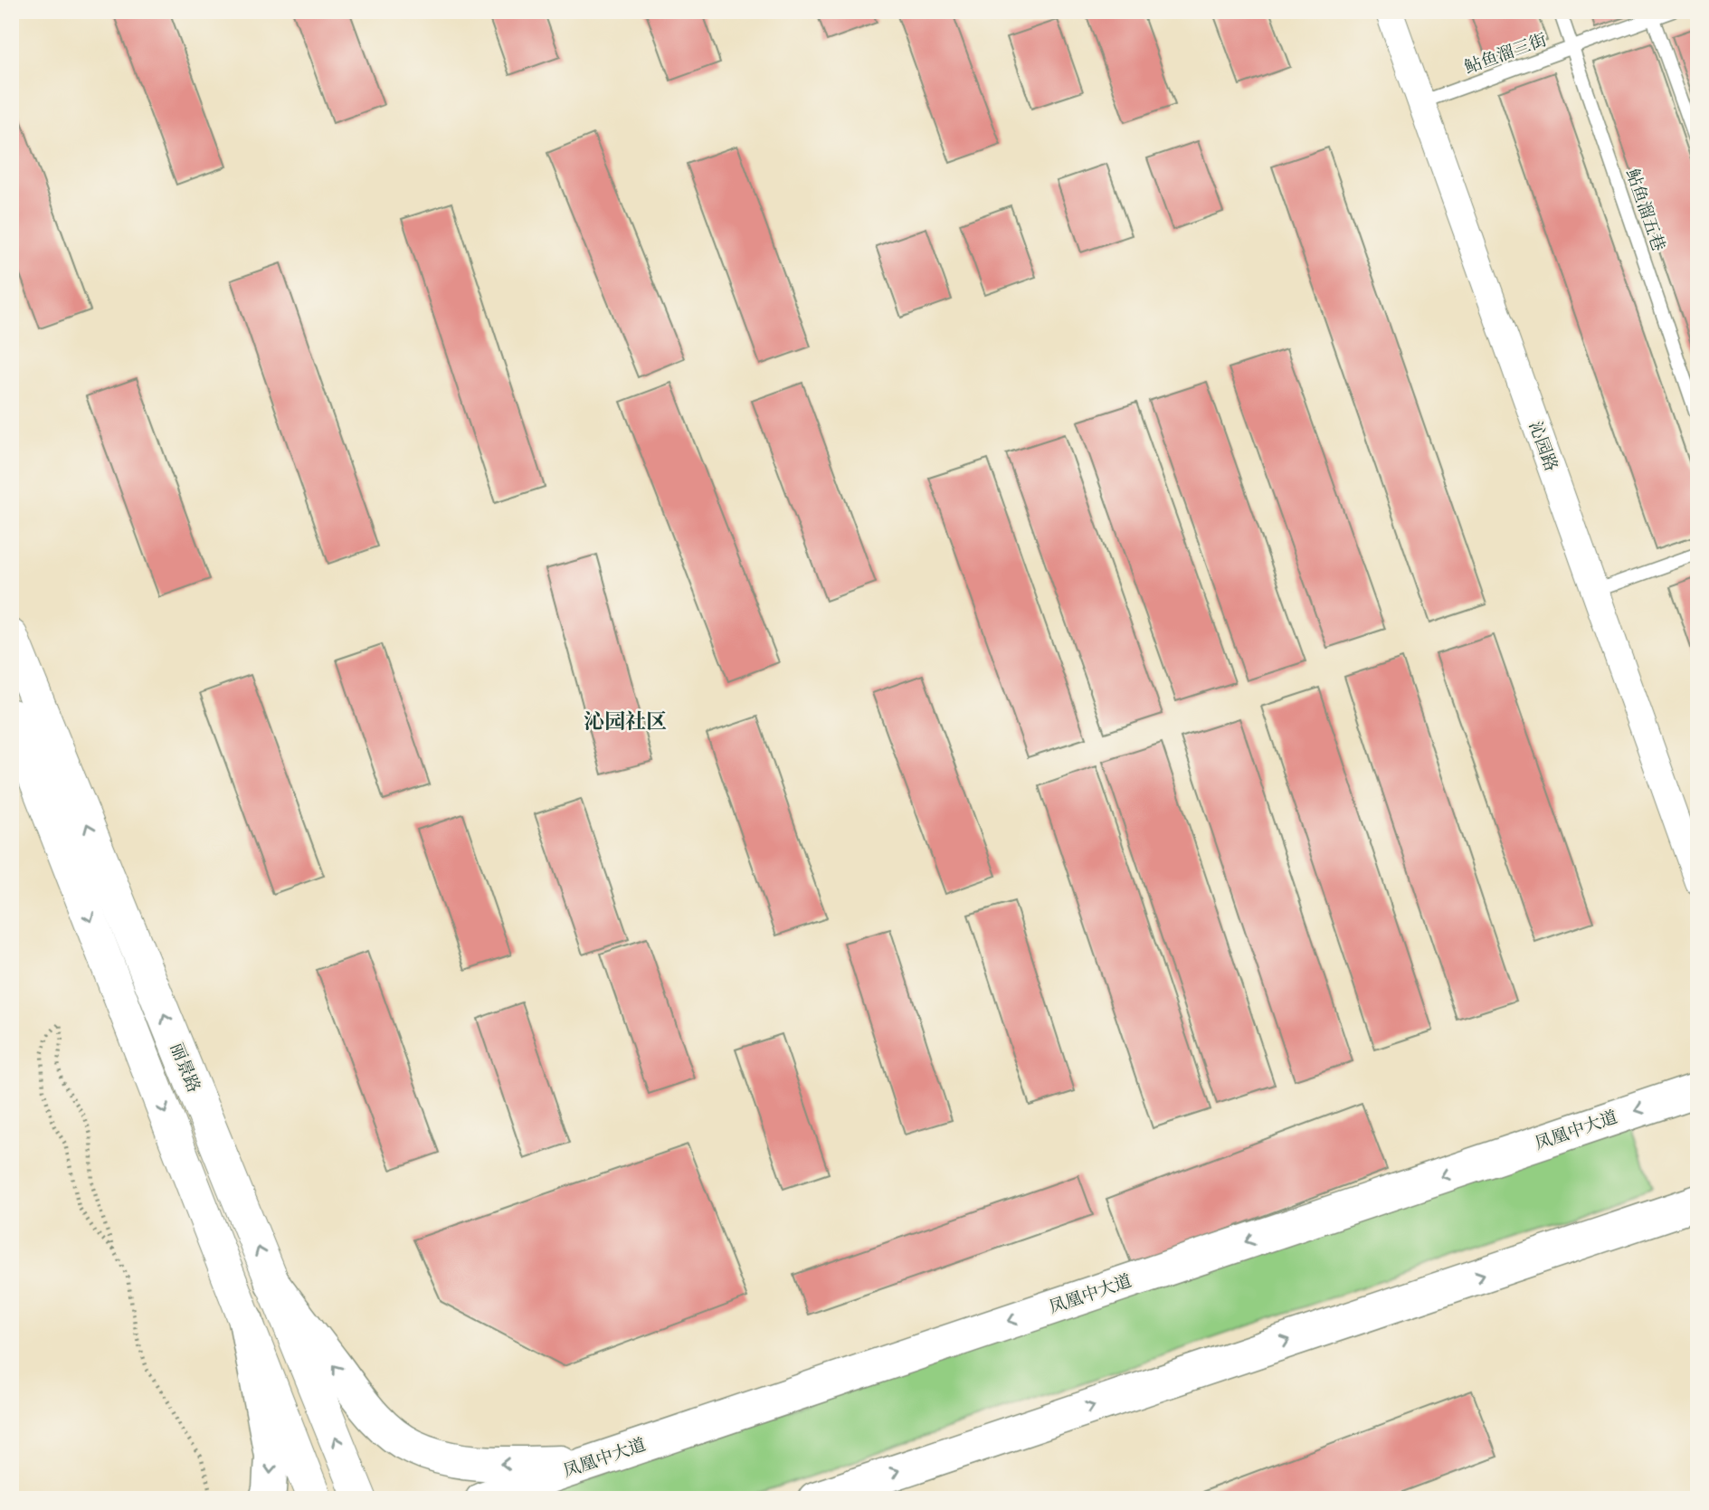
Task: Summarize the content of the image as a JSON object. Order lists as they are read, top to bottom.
{
  "streets": {
    "main road": ["凤凰中大道"],
    "street": ["沁园路", "丽景路"],
    "lane": ["鲇鱼溜三街", "鲇鱼溜五巷"]
  },
  "crossings": [
    ["鲇鱼溜三街", "鲇鱼溜五巷"],
    ["鲇鱼溜三街", "沁园路"]
  ],
  "districts": ["沁园社区"]
}
